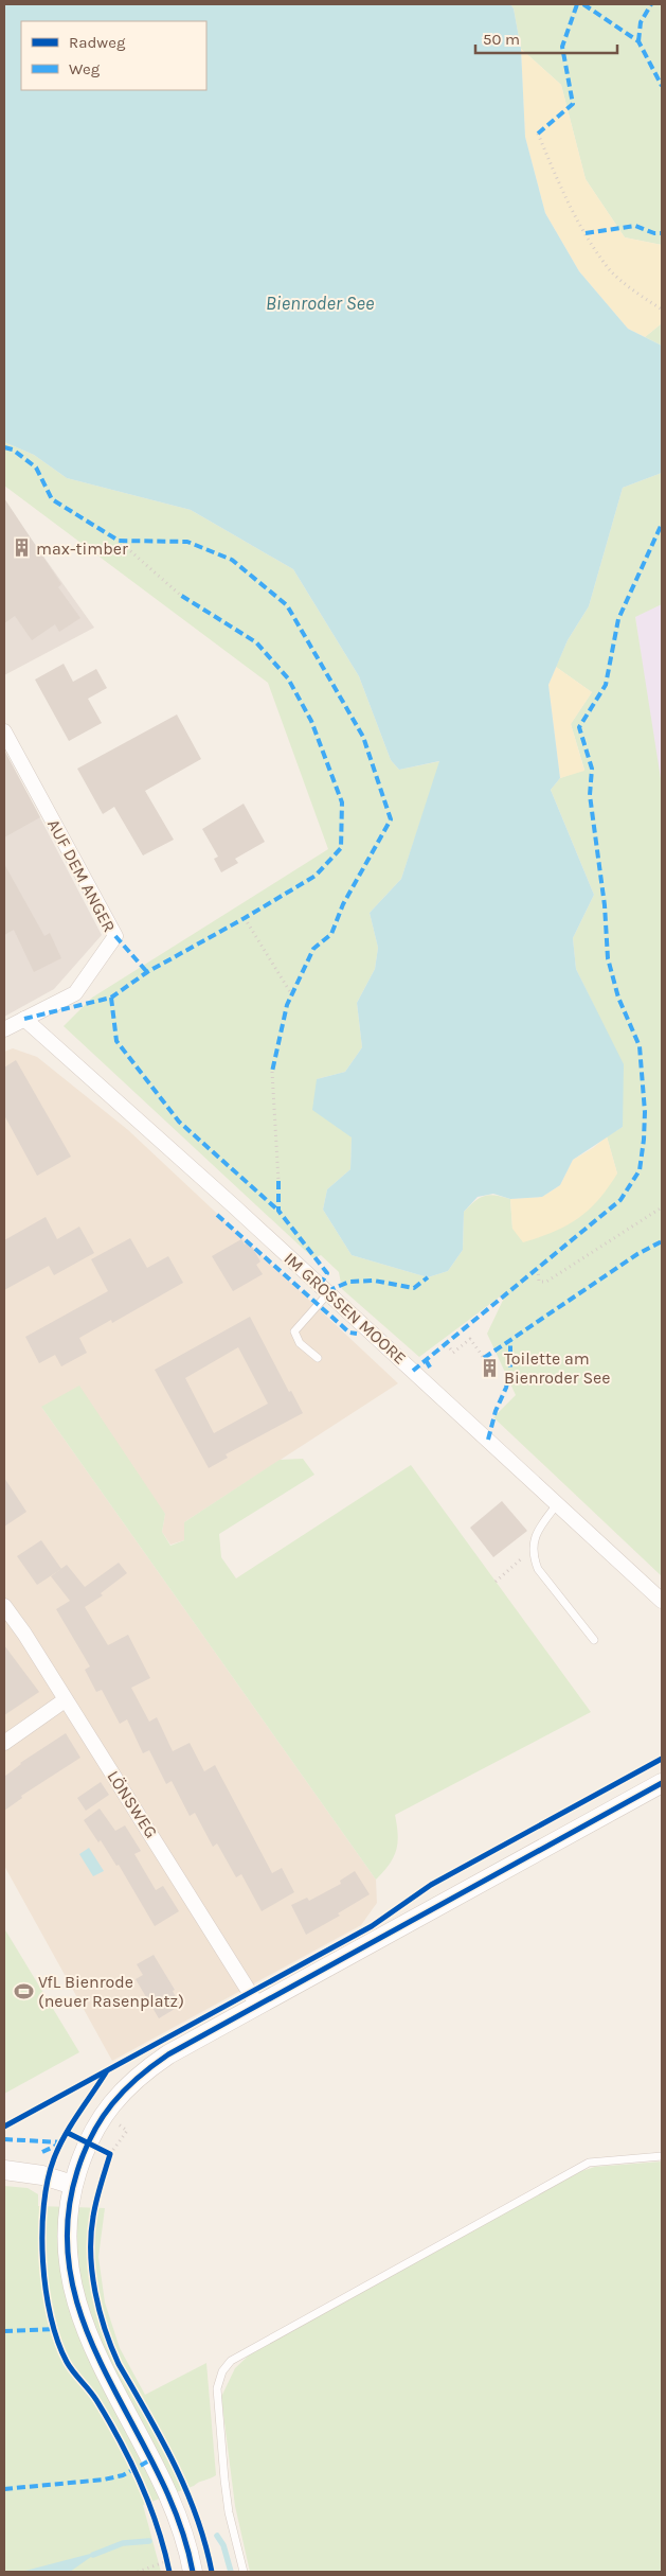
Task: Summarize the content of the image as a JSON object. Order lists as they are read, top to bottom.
{
  "streets": {
    "street": ["AUF DEM ANGER", "IM GROSSEN MOORE", "LÖNSWEG"]
  },
  "crossings": [
    ["AUF DEM ANGER", "IM GROSSEN MOORE"]
  ],
  "water": ["Bienroder See"],
  "places": {
    "building": ["max-timber", "Toilette am Bienroder See"],
    "sports": ["VfL Bienrode (neuer Rasenplatz)"]
  },
  "legend": ["Radweg", "Weg"],
  "scale_bar": "50 m"
}
